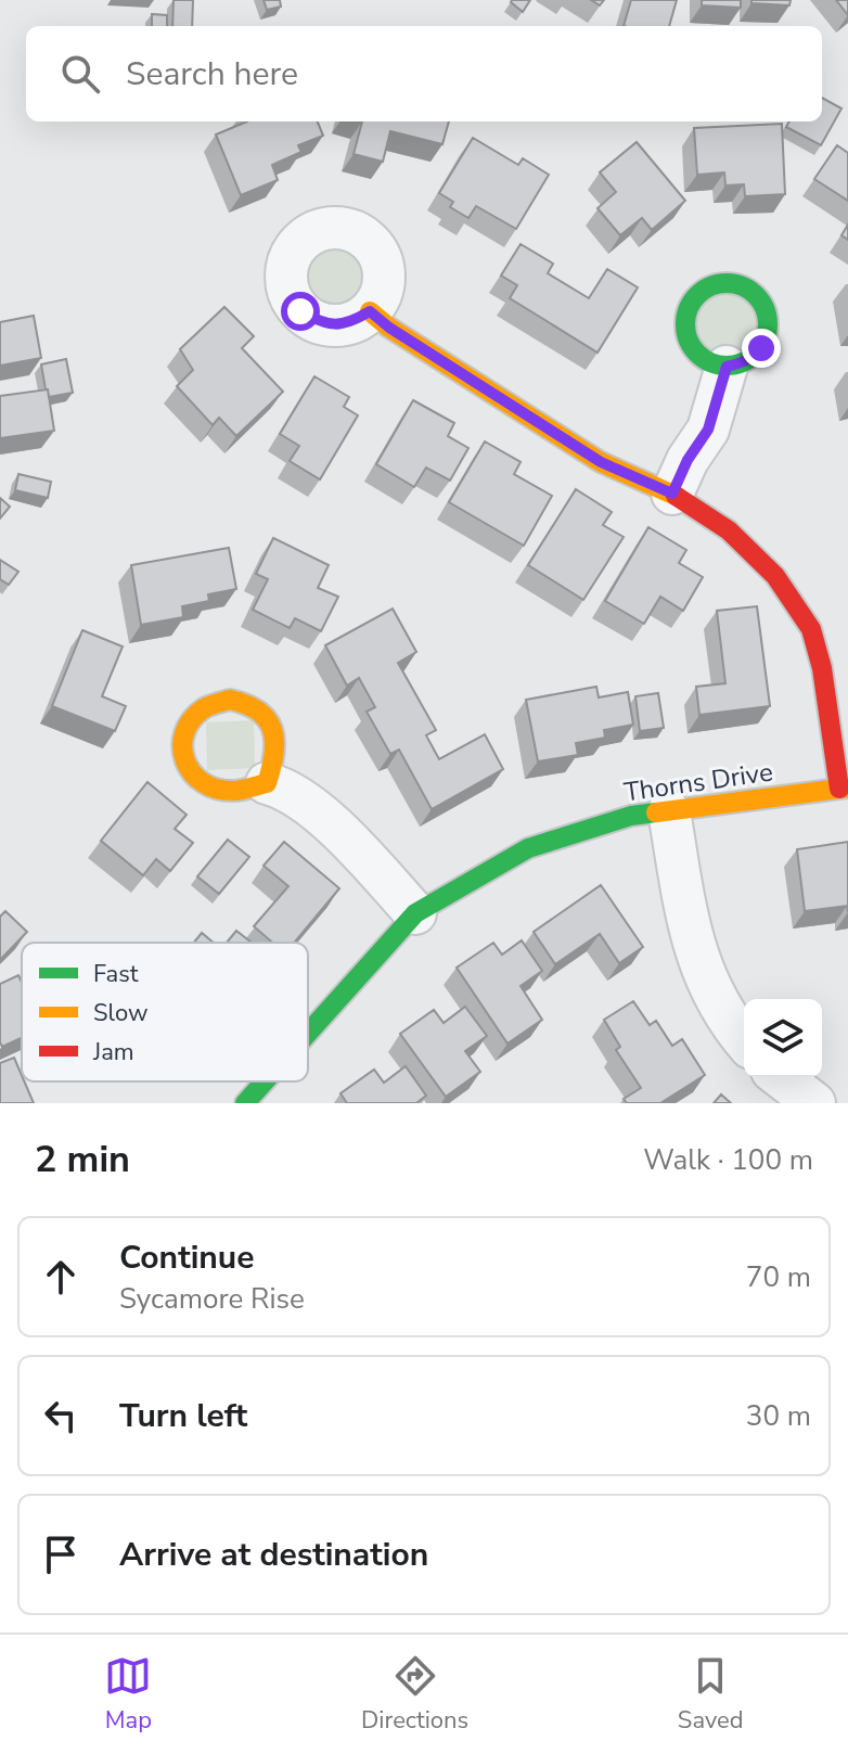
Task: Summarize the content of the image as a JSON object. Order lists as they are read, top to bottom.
{
  "streets": {
    "street": ["Thorns Drive"]
  },
  "legend": ["Fast", "Slow", "Jam"],
  "page": {
    "search": "Search here",
    "heading": ["2 min", "Walk · 100 m"],
    "list": [
      ["Continue", "Sycamore Rise", "70 m"],
      ["Turn left", "30 m"],
      "Arrive at destination"
    ],
    "nav": ["Map", "Directions", "Saved"]
  }
}
